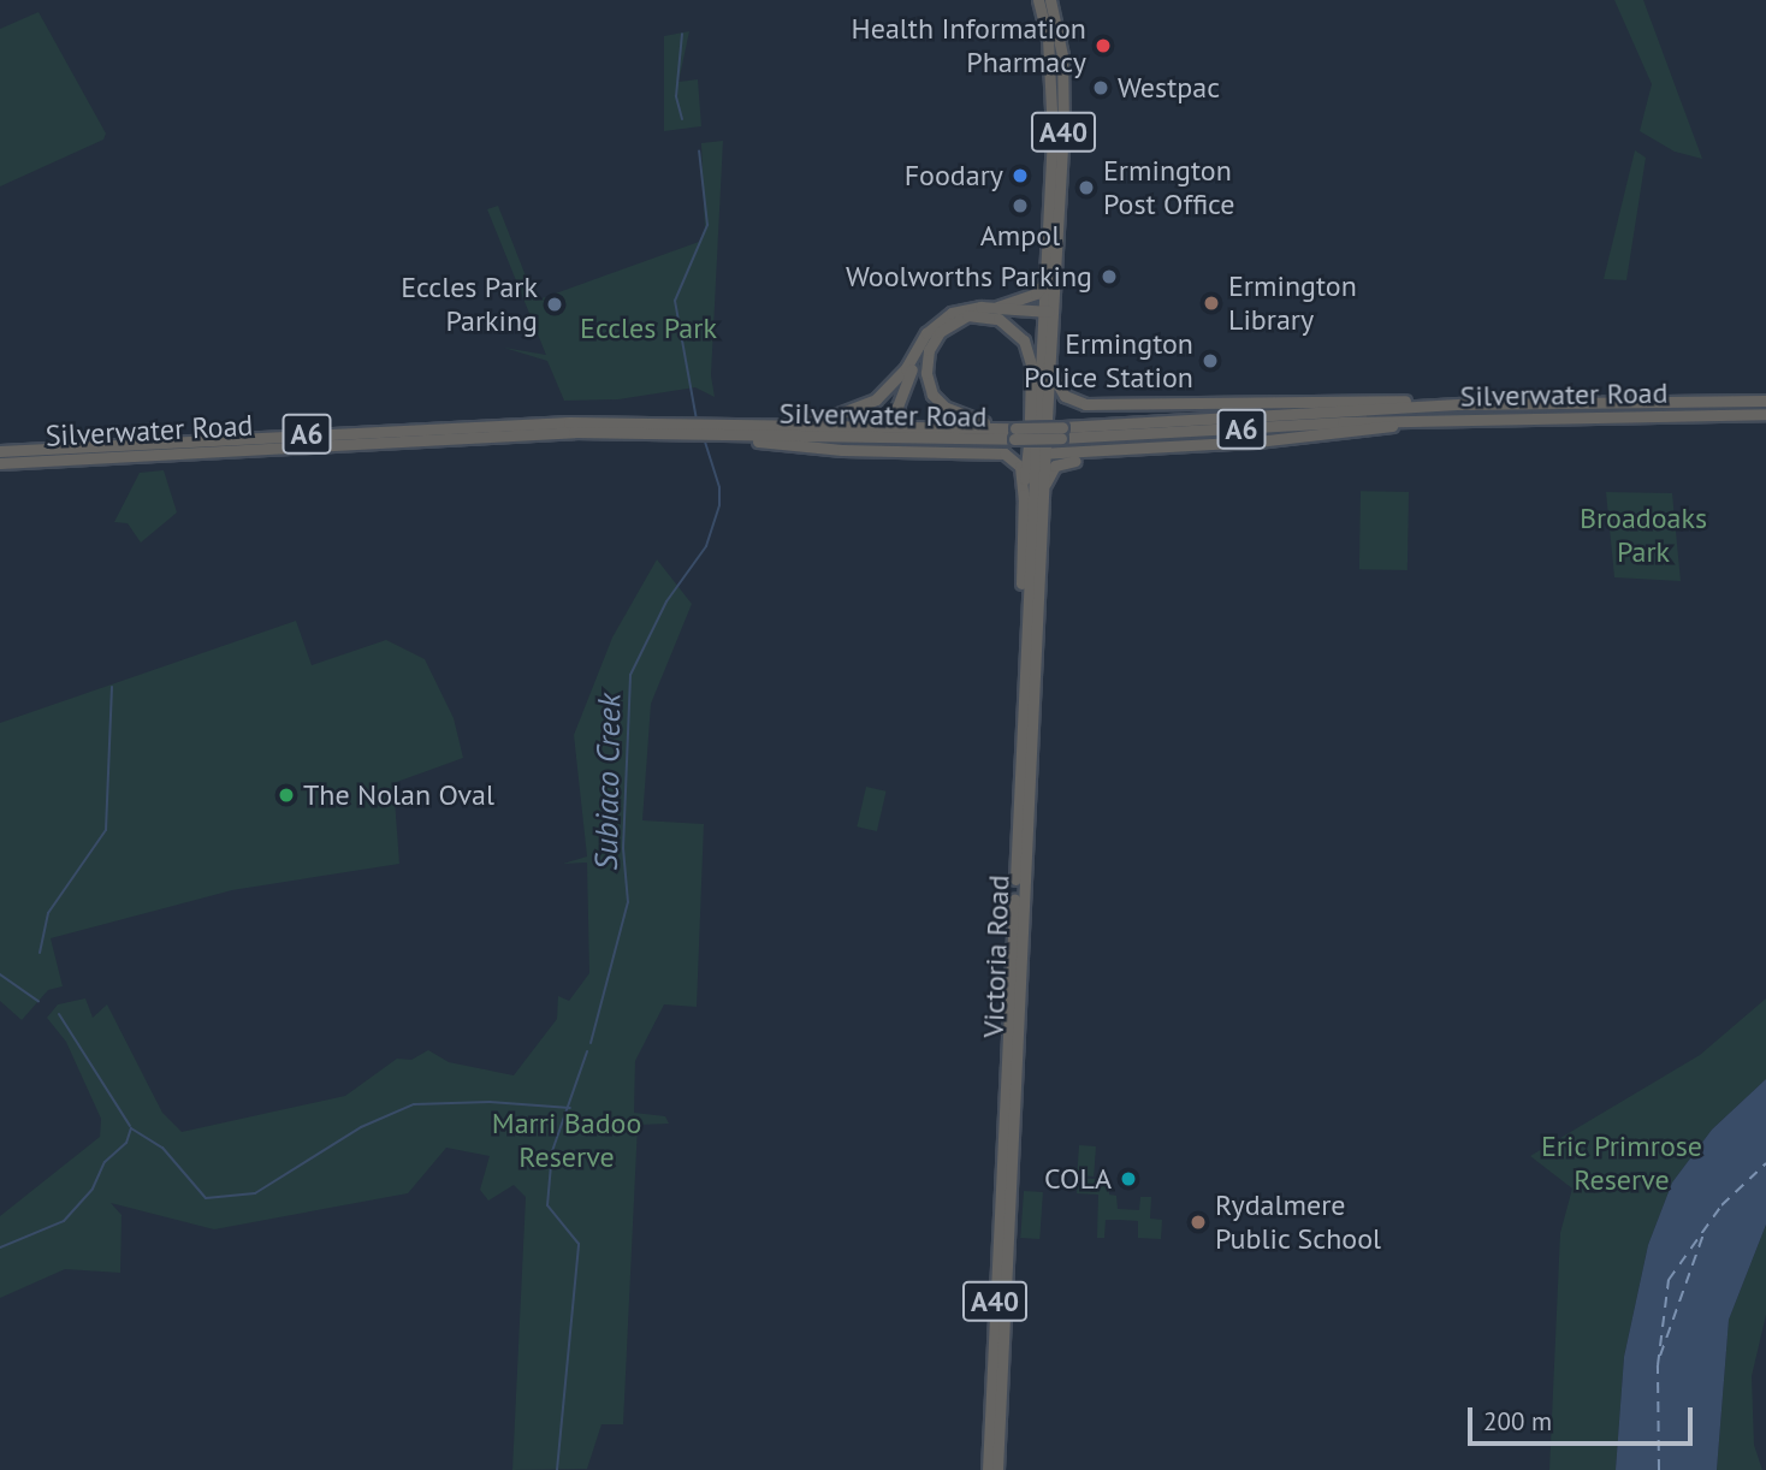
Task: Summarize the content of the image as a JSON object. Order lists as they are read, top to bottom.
{
  "streets": {
    "highway": [
      "A40",
      "Silverwater Road",
      "A6",
      "Victoria Road"
    ]
  },
  "water": ["Subiaco Creek"],
  "parks": [
    "Eccles Park",
    "Broadoaks Park",
    "Marri Badoo Reserve",
    "Eric Primrose Reserve"
  ],
  "places": [
    "Health Information Pharmacy",
    "Westpac",
    "Foodary",
    "Ermington Post Office",
    "Ampol",
    "Woolworths Parking",
    "Ermington Library",
    "Eccles Park Parking",
    "Ermington Police Station",
    "The Nolan Oval",
    "COLA",
    "Rydalmere Public School"
  ],
  "scale_bar": "200 m"
}
